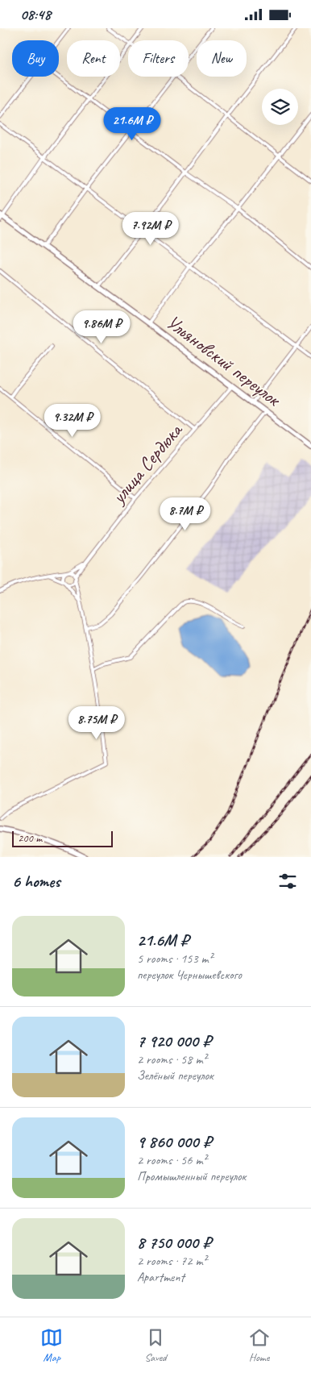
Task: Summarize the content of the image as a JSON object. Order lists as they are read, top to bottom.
{
  "streets": {
    "main road": ["Ульяновский переулок"],
    "street": ["улица Сердюка"]
  },
  "crossings": [
    ["Ульяновский переулок", "улица Сердюка"]
  ],
  "scale_bar": "200 m",
  "page": {
    "status": "08:48",
    "chip": [
      "Buy",
      "Rent",
      "Filters",
      "New"
    ],
    "price": [
      "21.6M ₽",
      "7.92M ₽",
      "9.86M ₽",
      "9.32M ₽",
      "8.7M ₽",
      "8.75M ₽"
    ],
    "scale": "200 m",
    "heading": "6 homes",
    "list": [
      {
        "name": "21.6M ₽",
        "note": "5 rooms · 153 m² · переулок Чернышевского"
      },
      {
        "name": "7 920 000 ₽",
        "note": "2 rooms · 58 m² · Зелёный переулок"
      },
      {
        "name": "9 860 000 ₽",
        "note": "2 rooms · 56 m² · Промышленный переулок"
      },
      {
        "name": "8 750 000 ₽",
        "note": "2 rooms · 72 m² · Apartment"
      }
    ],
    "tabs": ["Map", "Saved", "Home"]
  }
}
